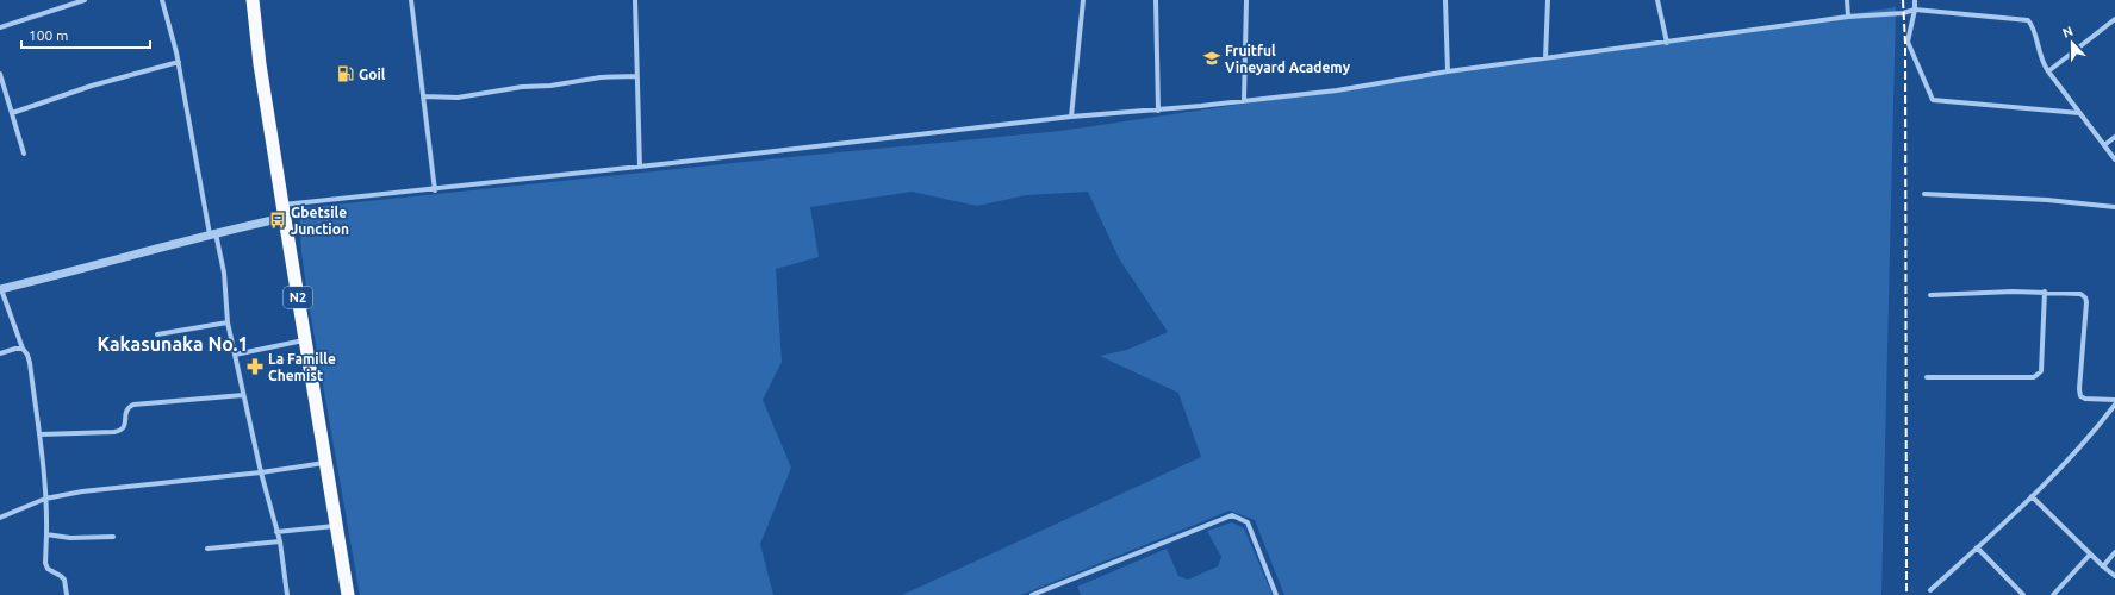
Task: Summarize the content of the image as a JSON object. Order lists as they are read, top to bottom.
{
  "streets": {
    "highway": ["N2"]
  },
  "districts": ["Kakasunaka No.1"],
  "places": {
    "school or university": ["Fruitful Vineyard Academy"],
    "fuel station": ["Goil"],
    "bus stop": ["Gbetsile Junction"],
    "pharmacy": ["La Famille Chemist"]
  },
  "scale_bar": "100 m",
  "north": "top"
}
